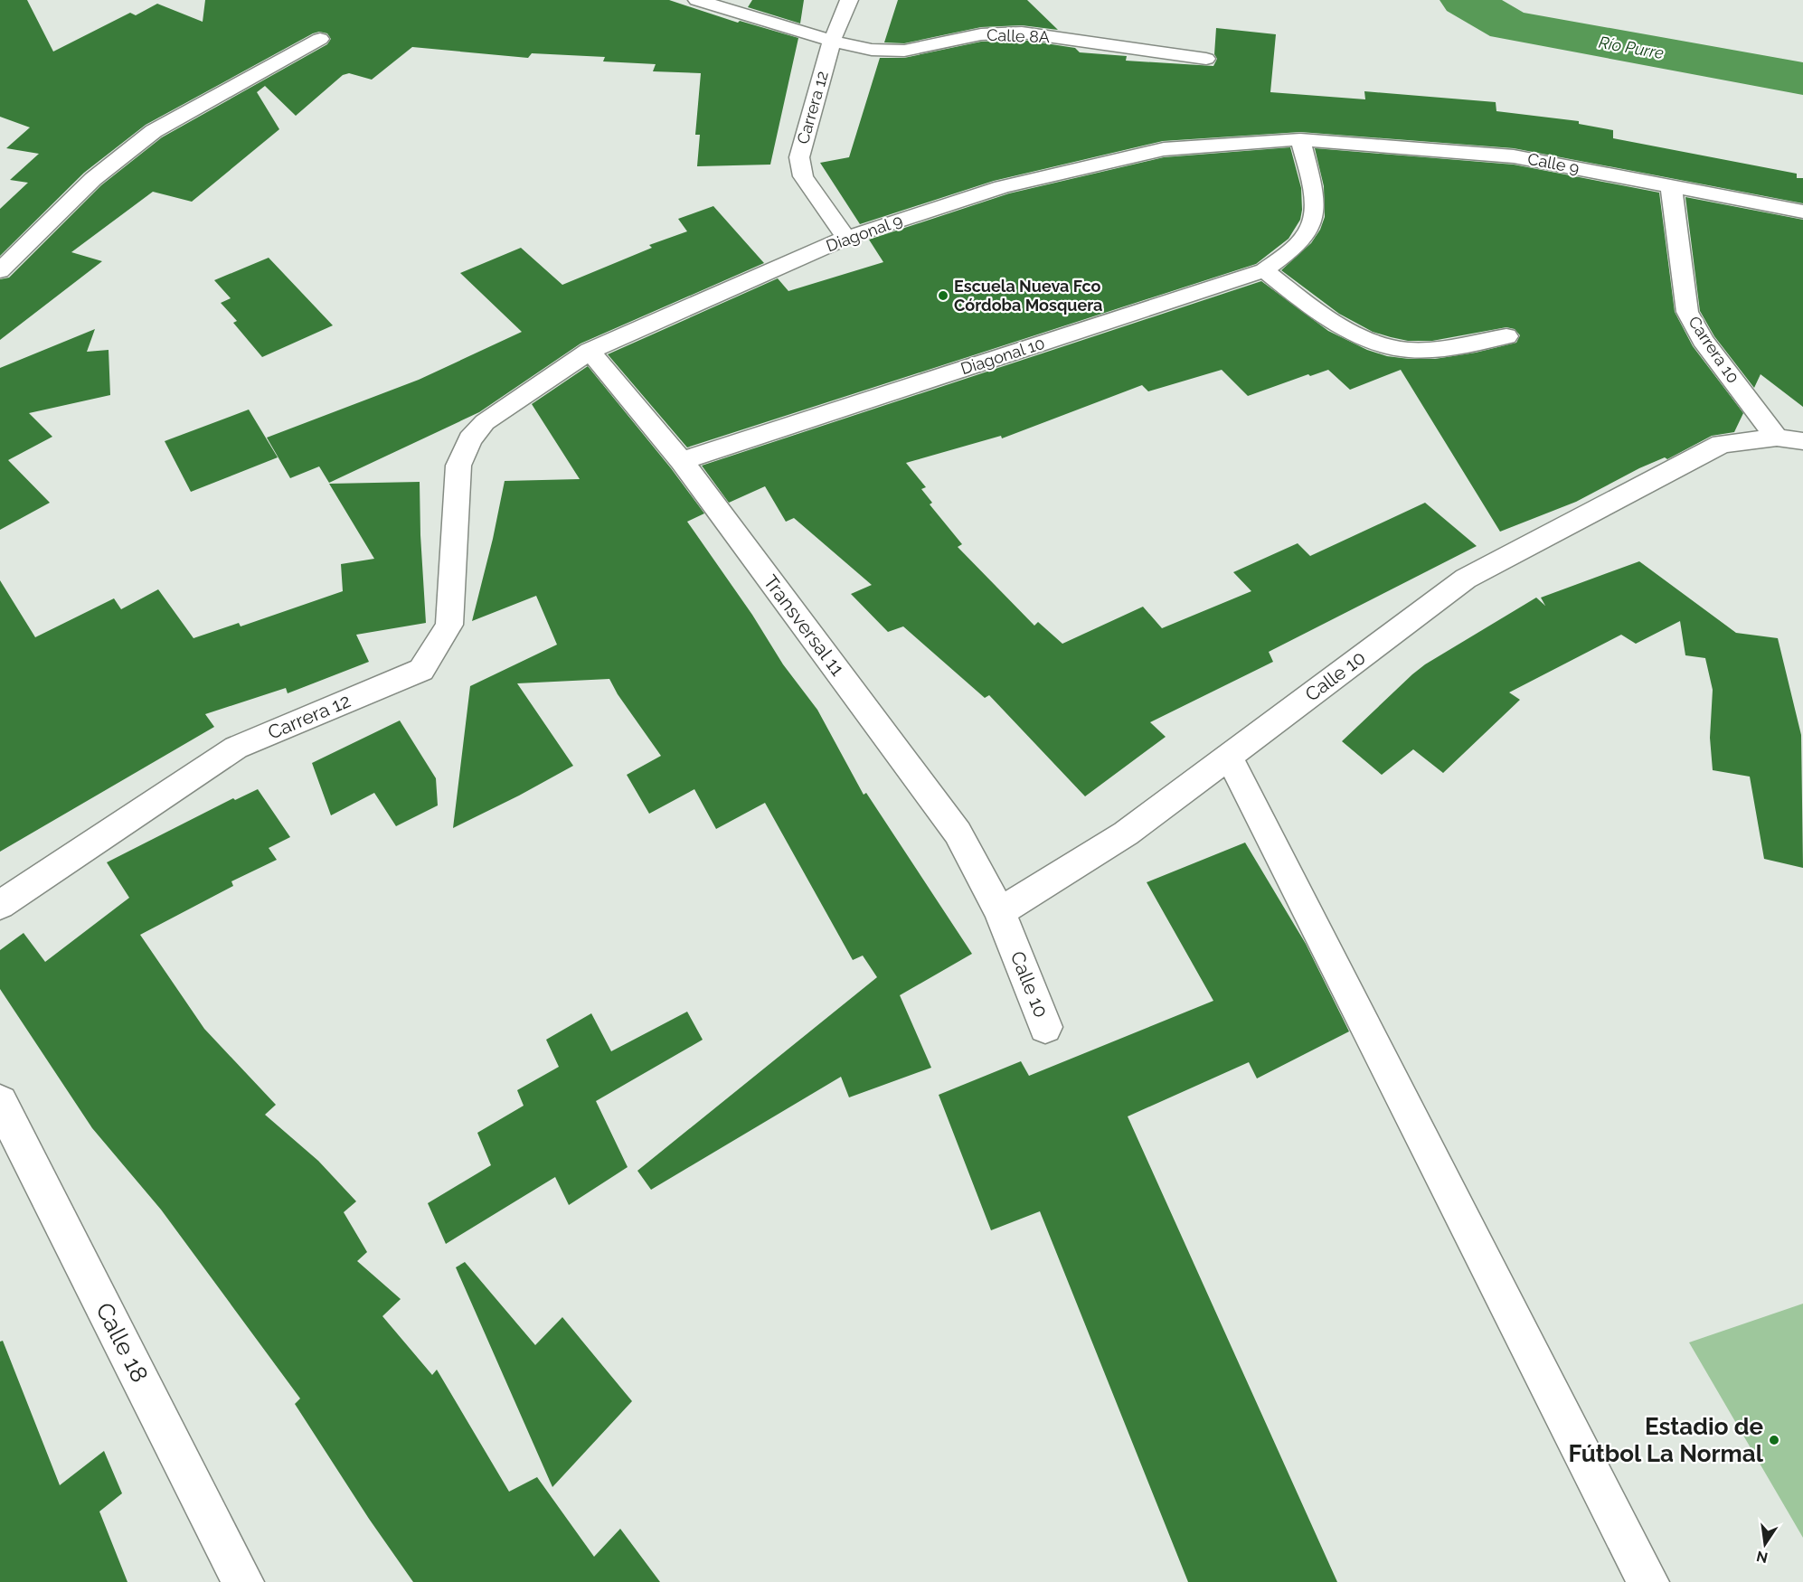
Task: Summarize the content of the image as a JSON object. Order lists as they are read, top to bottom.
{
  "streets": {
    "street": [
      "Calle 8A",
      "Carrera 12",
      "Calle 9",
      "Diagonal 9",
      "Carrera 10",
      "Diagonal 10",
      "Transversal 11",
      "Calle 10",
      "Calle 18"
    ]
  },
  "crossings": [
    ["Calle 8A", "Carrera 12"],
    ["Carrera 12", "Diagonal 9"],
    ["Calle 9", "Diagonal 9"],
    ["Calle 9", "Carrera 10"],
    ["Calle 9", "Diagonal 10"],
    ["Diagonal 9", "Diagonal 10"],
    ["Diagonal 9", "Transversal 11"],
    ["Carrera 10", "Calle 10"],
    ["Diagonal 10", "Transversal 11"],
    ["Transversal 11", "Calle 10"]
  ],
  "water": ["Río Purre"],
  "places": ["Escuela Nueva Fco Córdoba Mosquera", "Estadio de Fútbol La Normal"],
  "north": "bottom"
}
